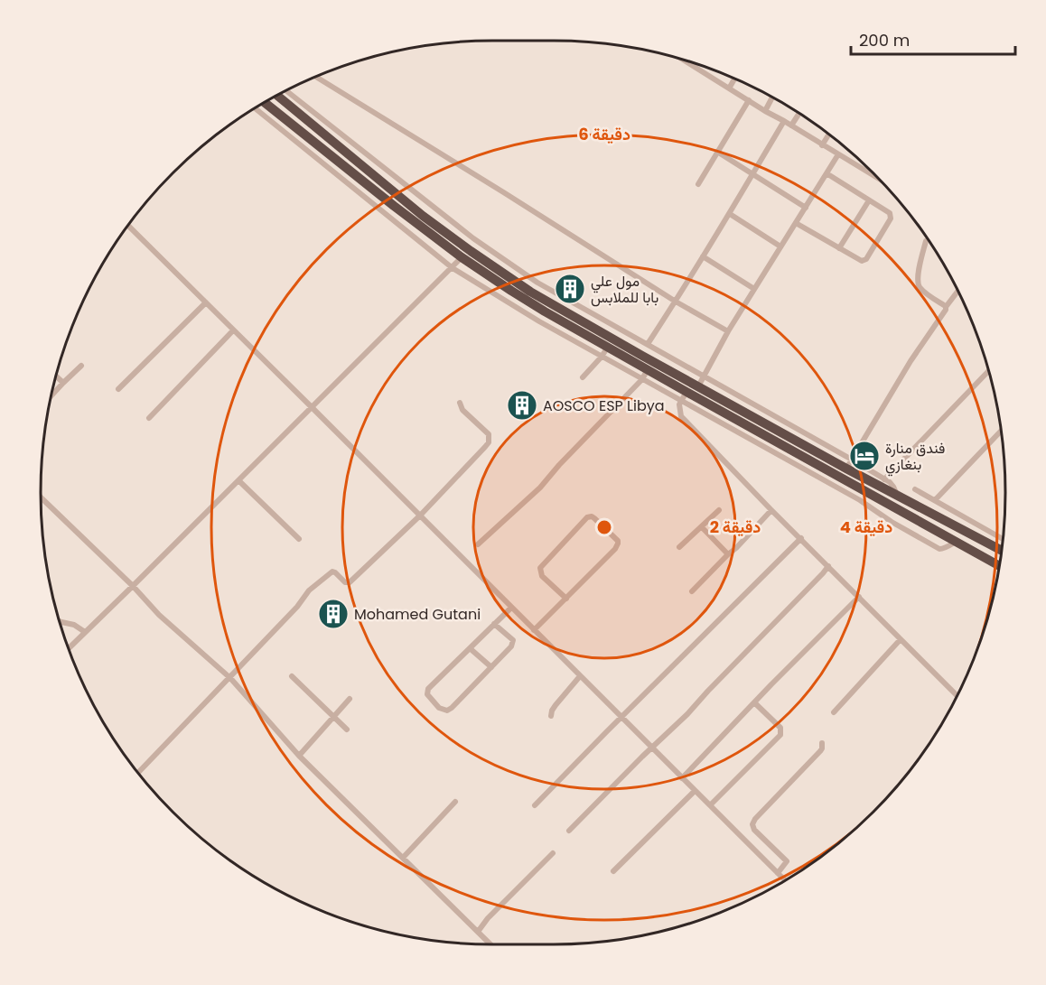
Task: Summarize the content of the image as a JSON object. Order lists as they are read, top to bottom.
{
  "places": {
    "building": ["مول علي بابا للملابس", "AOSCO ESP Libya", "Mohamed Gutani"],
    "hotel": ["فندق منارة بنغازي"]
  },
  "scale_bar": "200 m",
  "rings": ["6 دقيقة", "2 دقيقة", "4 دقيقة"]
}
